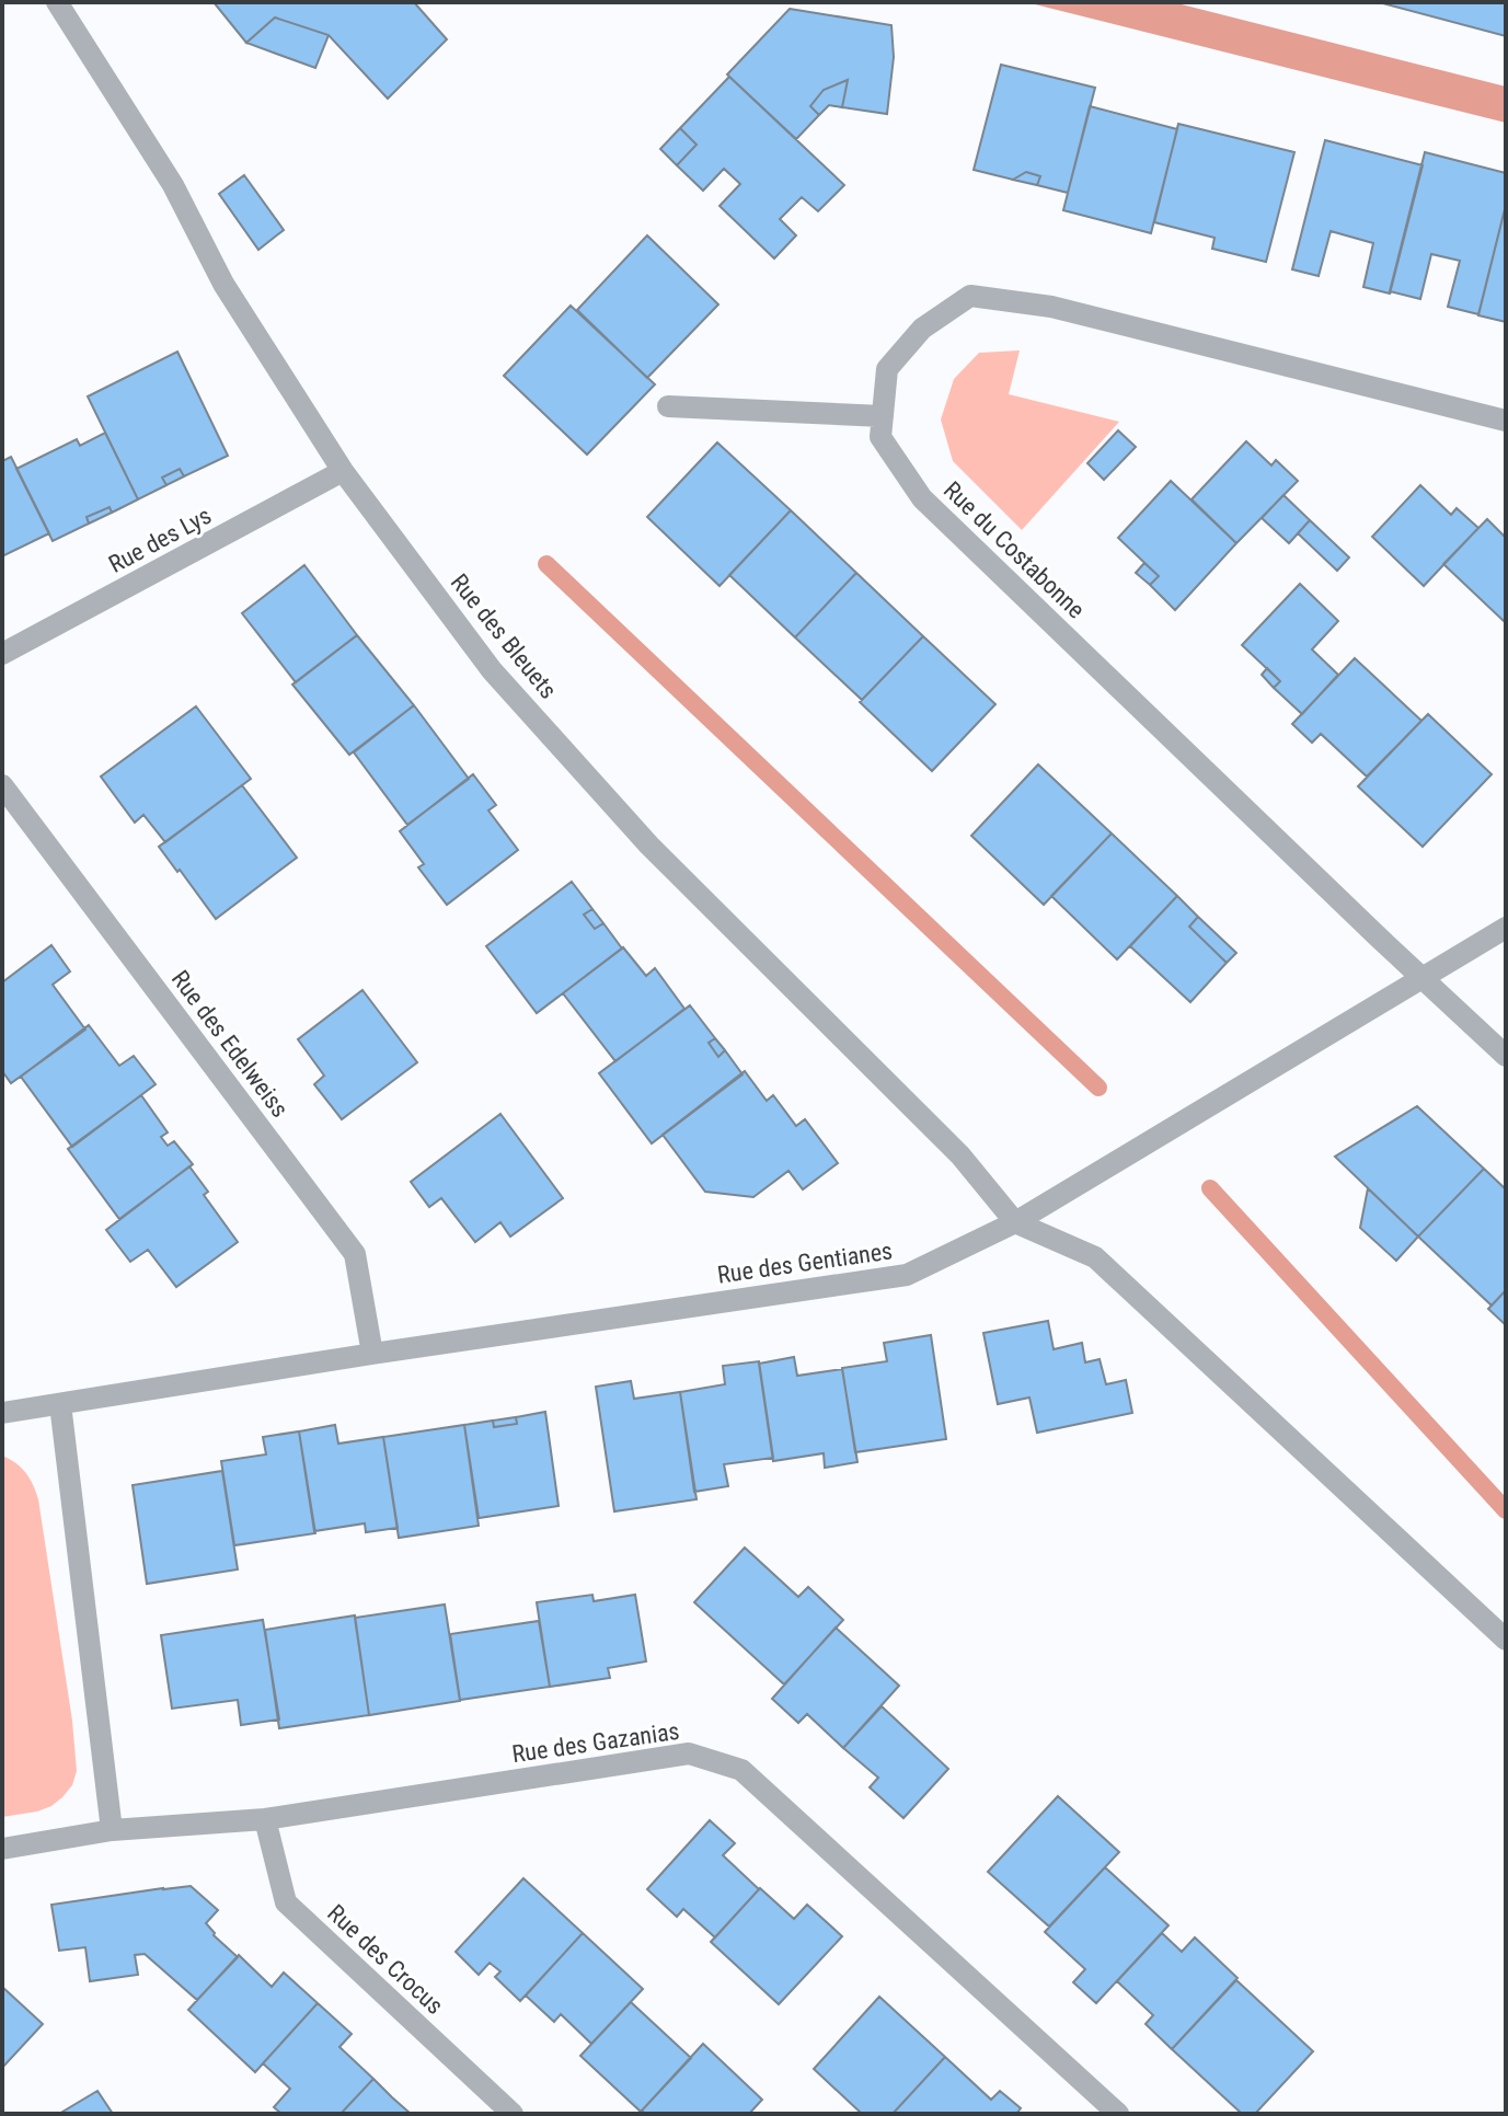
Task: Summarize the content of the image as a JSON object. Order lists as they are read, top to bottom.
{
  "streets": {
    "street": [
      "Rue des Lys",
      "Rue du Costabonne",
      "Rue des Bleuets",
      "Rue des Edelweiss",
      "Rue des Gentianes",
      "Rue des Gazanias",
      "Rue des Crocus"
    ]
  },
  "crossings": [
    ["Rue des Lys", "Rue des Bleuets"],
    ["Rue du Costabonne", "Rue des Gentianes"],
    ["Rue des Bleuets", "Rue des Gentianes"],
    ["Rue des Edelweiss", "Rue des Gentianes"],
    ["Rue des Gazanias", "Rue des Crocus"]
  ]
}
